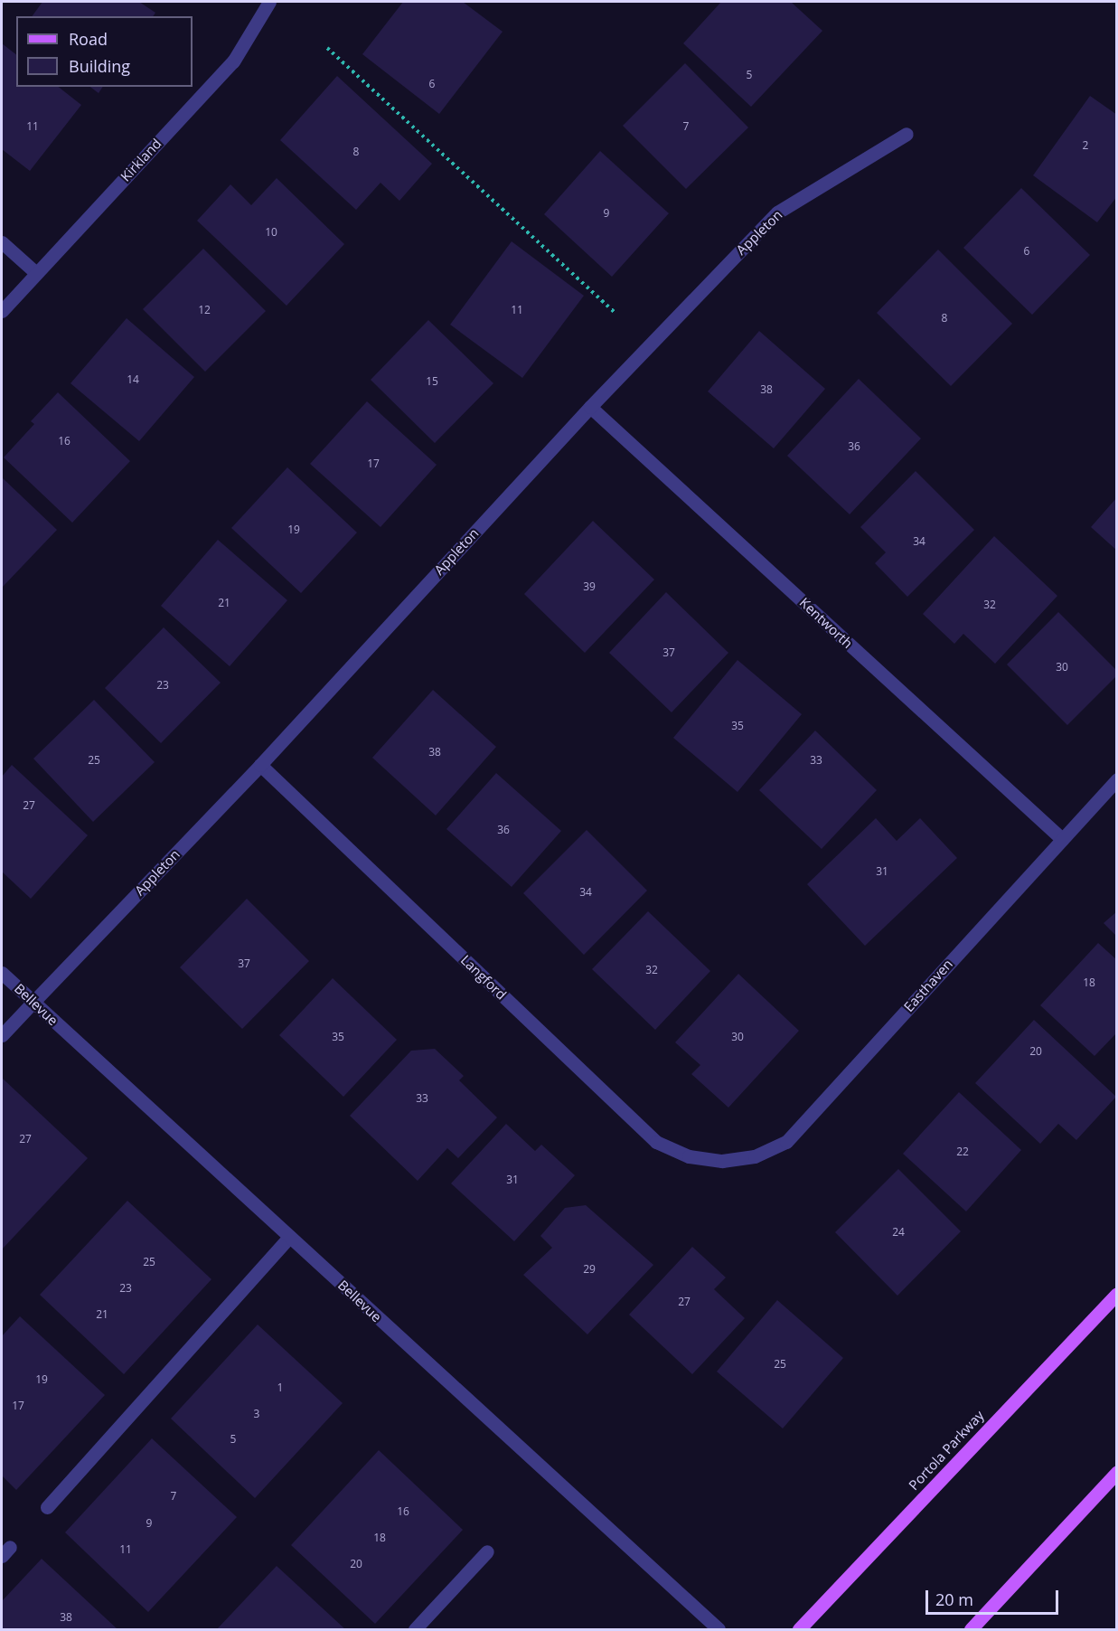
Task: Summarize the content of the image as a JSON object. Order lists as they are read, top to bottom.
{
  "streets": {
    "main road": ["Portola Parkway"],
    "street": [
      "Kirkland",
      "Appleton",
      "Kentworth",
      "Langford",
      "Easthaven",
      "Bellevue"
    ]
  },
  "crossings": [
    ["Appleton", "Kentworth"],
    ["Appleton", "Langford"],
    ["Appleton", "Bellevue"],
    ["Kentworth", "Easthaven"],
    ["Langford", "Easthaven"]
  ],
  "house_numbers": [
    "5",
    "6",
    "11",
    "7",
    "2",
    "8",
    "9",
    "10",
    "6",
    "12",
    "11",
    "8",
    "14",
    "15",
    "38",
    "16",
    "36",
    "17",
    "19",
    "34",
    "39",
    "21",
    "32",
    "37",
    "30",
    "23",
    "35",
    "38",
    "25",
    "33",
    "27",
    "36",
    "31",
    "34",
    "37",
    "32",
    "18",
    "35",
    "30",
    "20",
    "33",
    "27",
    "22",
    "31",
    "24",
    "25",
    "29",
    "23",
    "27",
    "21",
    "25",
    "19",
    "1",
    "17",
    "3",
    "5",
    "7",
    "16",
    "9",
    "18",
    "11",
    "20",
    "38"
  ],
  "legend": ["Road", "Building"],
  "scale_bar": "20 m"
}
